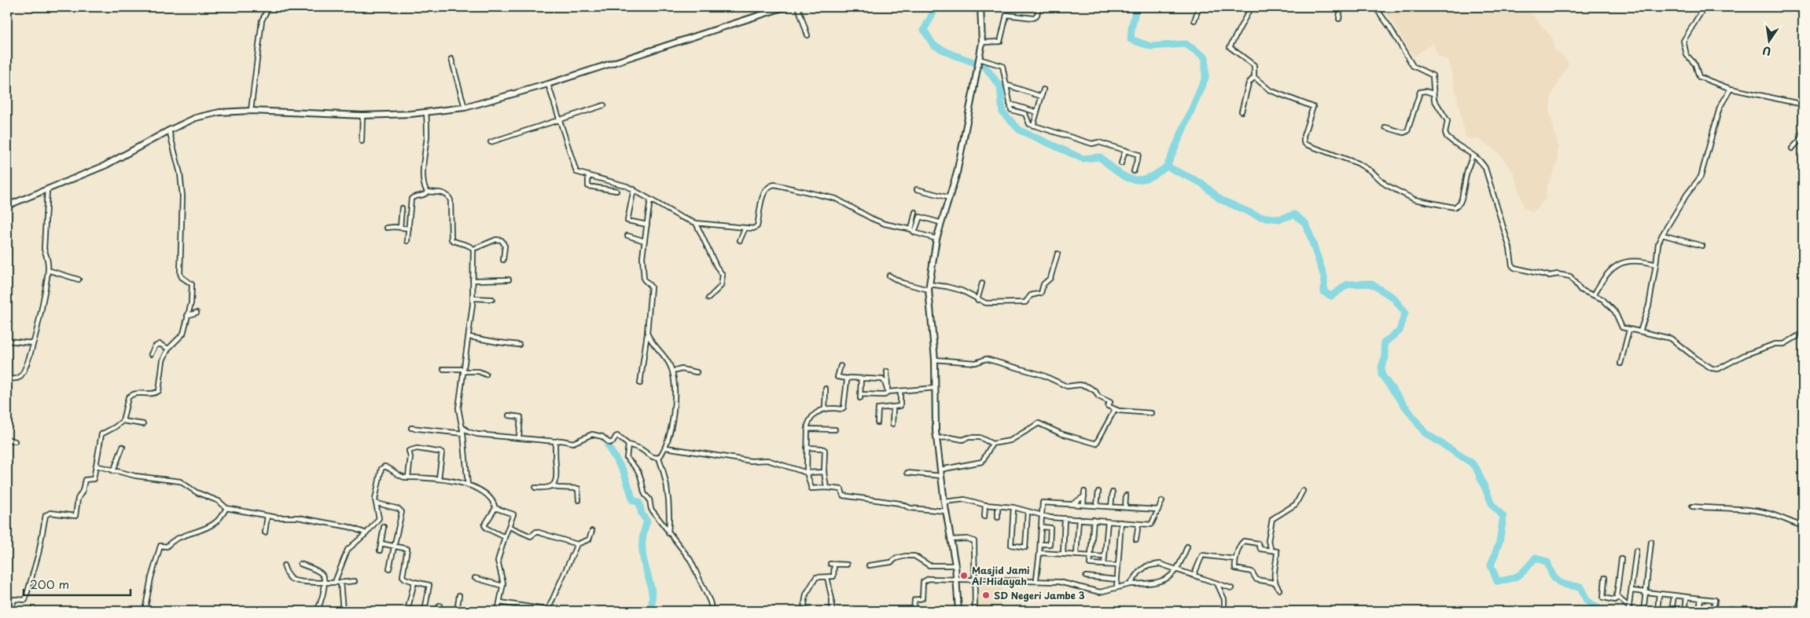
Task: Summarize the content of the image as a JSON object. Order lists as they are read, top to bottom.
{
  "places": ["Masjid Jami Al-Hidayah", "SD Negeri Jambe 3"],
  "scale_bar": "200 m",
  "north": "bottom"
}
